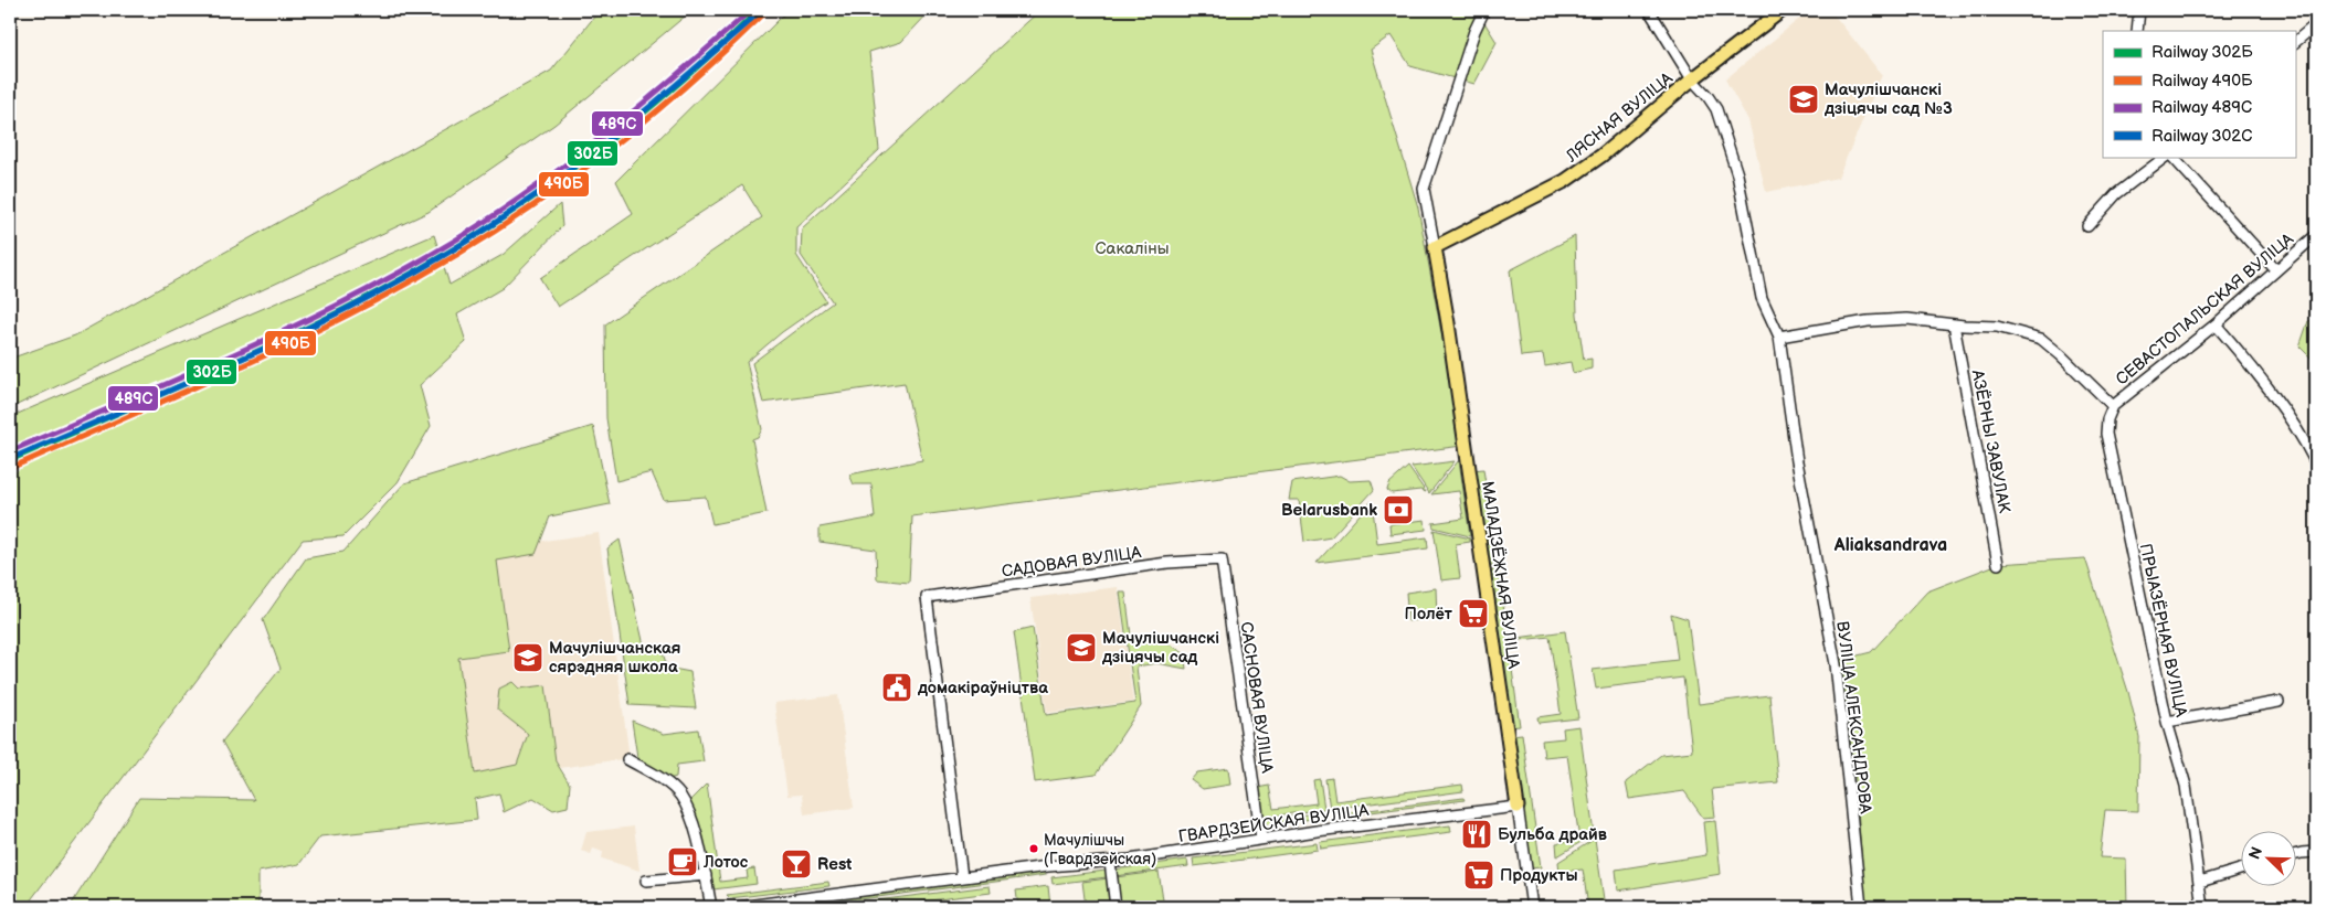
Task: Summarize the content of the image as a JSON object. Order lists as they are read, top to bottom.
{
  "streets": {
    "main road": ["ЛЯСНАЯ ВУЛІЦА", "МАЛАДЗЁЖНАЯ ВУЛІЦА"],
    "street": [
      "СЕВАСТОПАЛЬСКАЯ ВУЛІЦА",
      "АЗЁРНЫ ЗАВУЛАК",
      "САДОВАЯ ВУЛІЦА",
      "ПРЫАЗЁРНАЯ ВУЛІЦА",
      "САСНОВАЯ ВУЛІЦА",
      "ВУЛІЦА АЛЕКСАНДРОВА",
      "ГВАРДЗЕЙСКАЯ ВУЛІЦА"
    ]
  },
  "crossings": [
    ["ЛЯСНАЯ ВУЛІЦА", "МАЛАДЗЁЖНАЯ ВУЛІЦА"],
    ["ЛЯСНАЯ ВУЛІЦА", "ВУЛІЦА АЛЕКСАНДРОВА"],
    ["СЕВАСТОПАЛЬСКАЯ ВУЛІЦА", "ПРЫАЗЁРНАЯ ВУЛІЦА"],
    ["САДОВАЯ ВУЛІЦА", "САСНОВАЯ ВУЛІЦА"],
    ["САДОВАЯ ВУЛІЦА", "ГВАРДЗЕЙСКАЯ ВУЛІЦА"],
    ["МАЛАДЗЁЖНАЯ ВУЛІЦА", "ГВАРДЗЕЙСКАЯ ВУЛІЦА"],
    ["САСНОВАЯ ВУЛІЦА", "ГВАРДЗЕЙСКАЯ ВУЛІЦА"]
  ],
  "districts": ["Aliaksandrava"],
  "parks": ["Сакаліны"],
  "places": {
    "school or university": ["Мачулішчанскі дзіцячы сад №3", "Мачулішчанскі дзіцячы сад", "Мачулішчанская сярэдняя школа"],
    "bank": ["Belarusbank"],
    "supermarket": ["Полёт", "Продукты"],
    "public building": ["домакіраўніцтва"],
    "restaurant": ["Бульба драйв"],
    "other": ["Мачулішчы (Гвардзейская)"],
    "cafe": ["Лотос"],
    "bar": ["Rest"]
  },
  "lines": [
    "rail line 302Б",
    "rail line 489С",
    "rail line 490Б",
    "rail line 302С"
  ],
  "legend": [
    "Railway 302Б",
    "Railway 490Б",
    "Railway 489С",
    "Railway 302С"
  ],
  "north": "top left"
}
